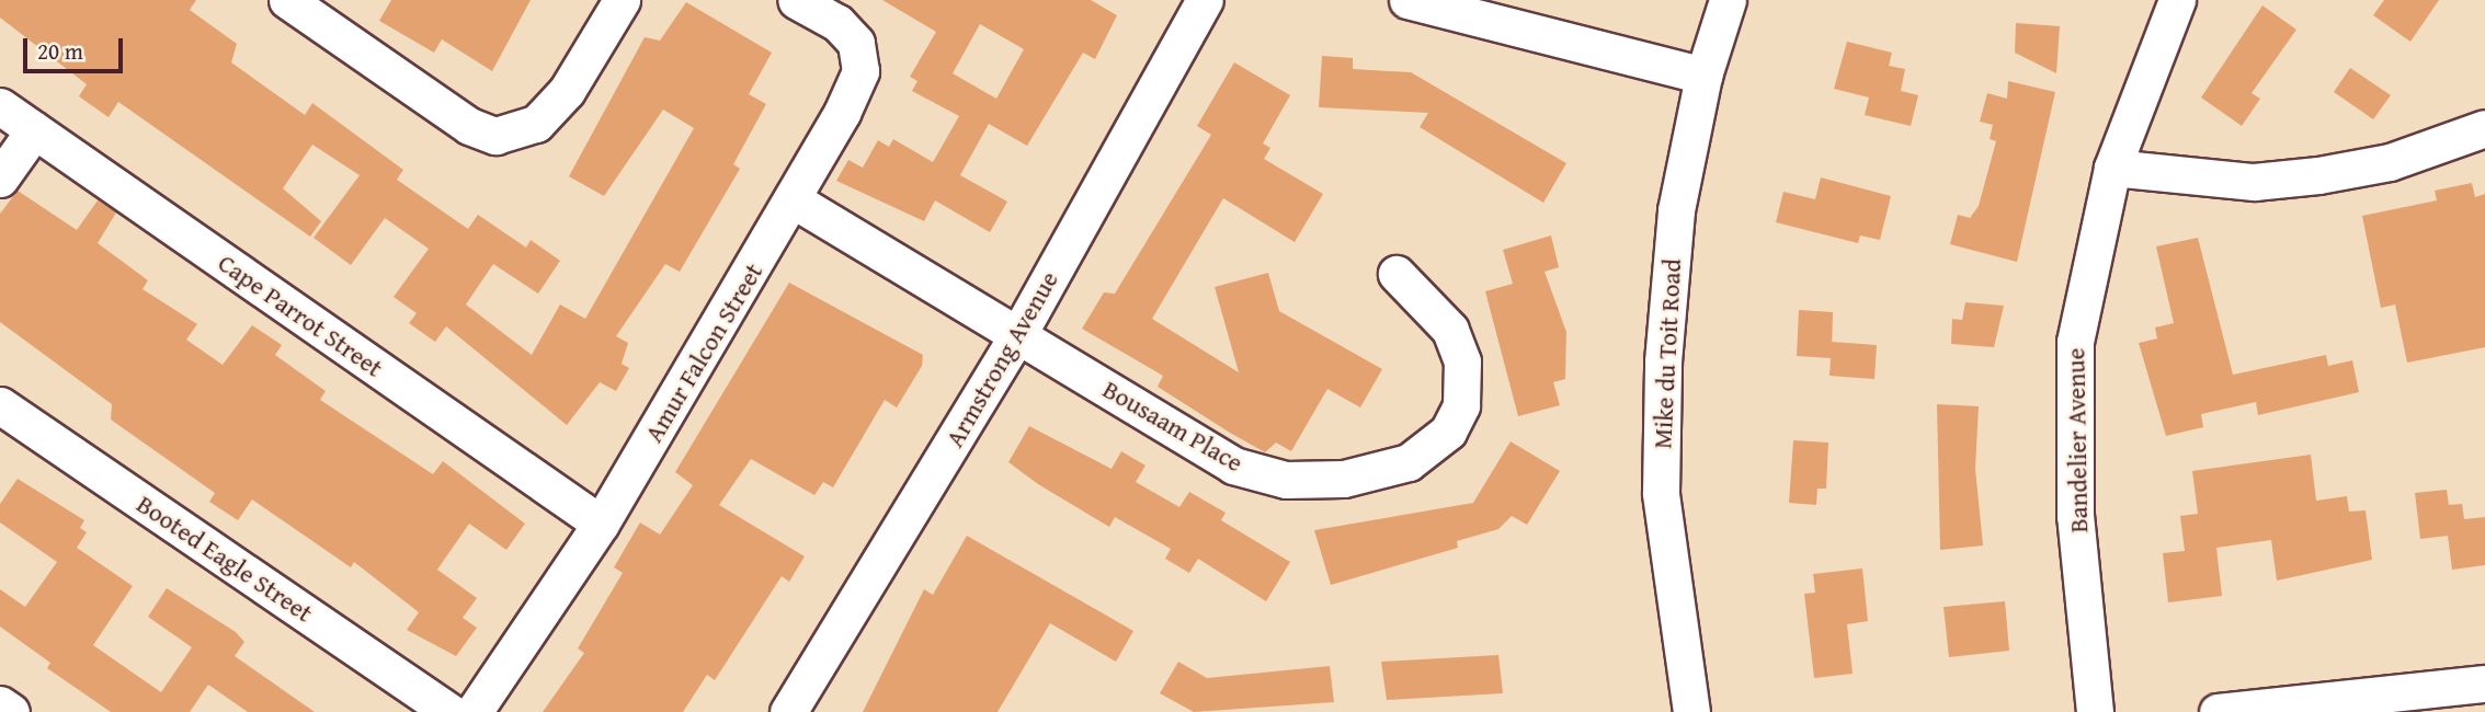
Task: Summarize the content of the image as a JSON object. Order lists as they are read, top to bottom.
{
  "streets": {
    "street": [
      "Cape Parrot Street",
      "Amur Falcon Street",
      "Mike du Toit Road",
      "Armstrong Avenue",
      "Bousaam Place",
      "Bandelier Avenue",
      "Booted Eagle Street"
    ]
  },
  "crossings": [
    ["Cape Parrot Street", "Amur Falcon Street"],
    ["Amur Falcon Street", "Bousaam Place"],
    ["Armstrong Avenue", "Bousaam Place"]
  ],
  "scale_bar": "20 m"
}
